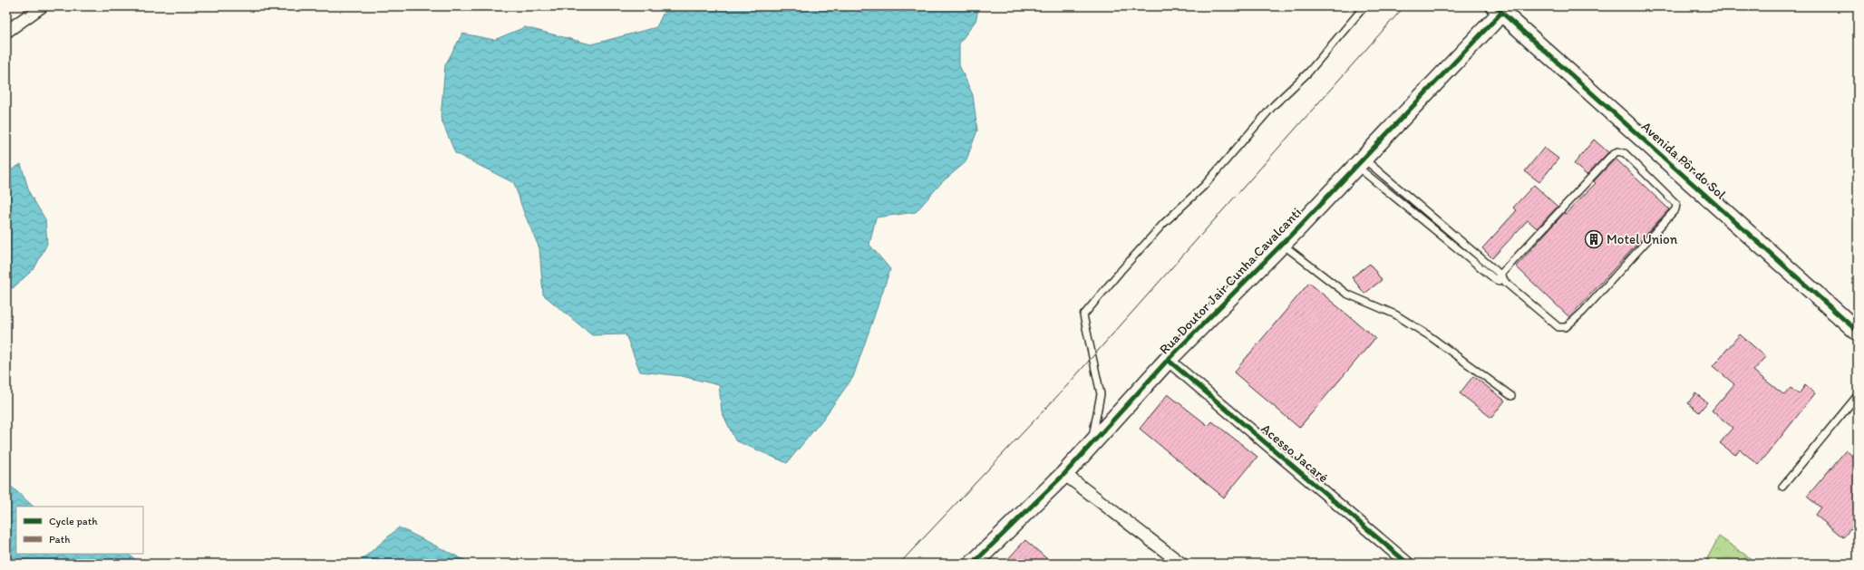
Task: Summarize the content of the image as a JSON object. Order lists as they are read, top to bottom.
{
  "streets": {
    "street": ["Avenida Pôr do Sol", "Rua Doutor Jair Cunha Cavalcanti", "Acesso Jacaré"]
  },
  "crossings": [
    ["Avenida Pôr do Sol", "Rua Doutor Jair Cunha Cavalcanti"],
    ["Rua Doutor Jair Cunha Cavalcanti", "Acesso Jacaré"]
  ],
  "places": {
    "building": ["Motel Union"]
  },
  "legend": ["Cycle path", "Path"]
}
